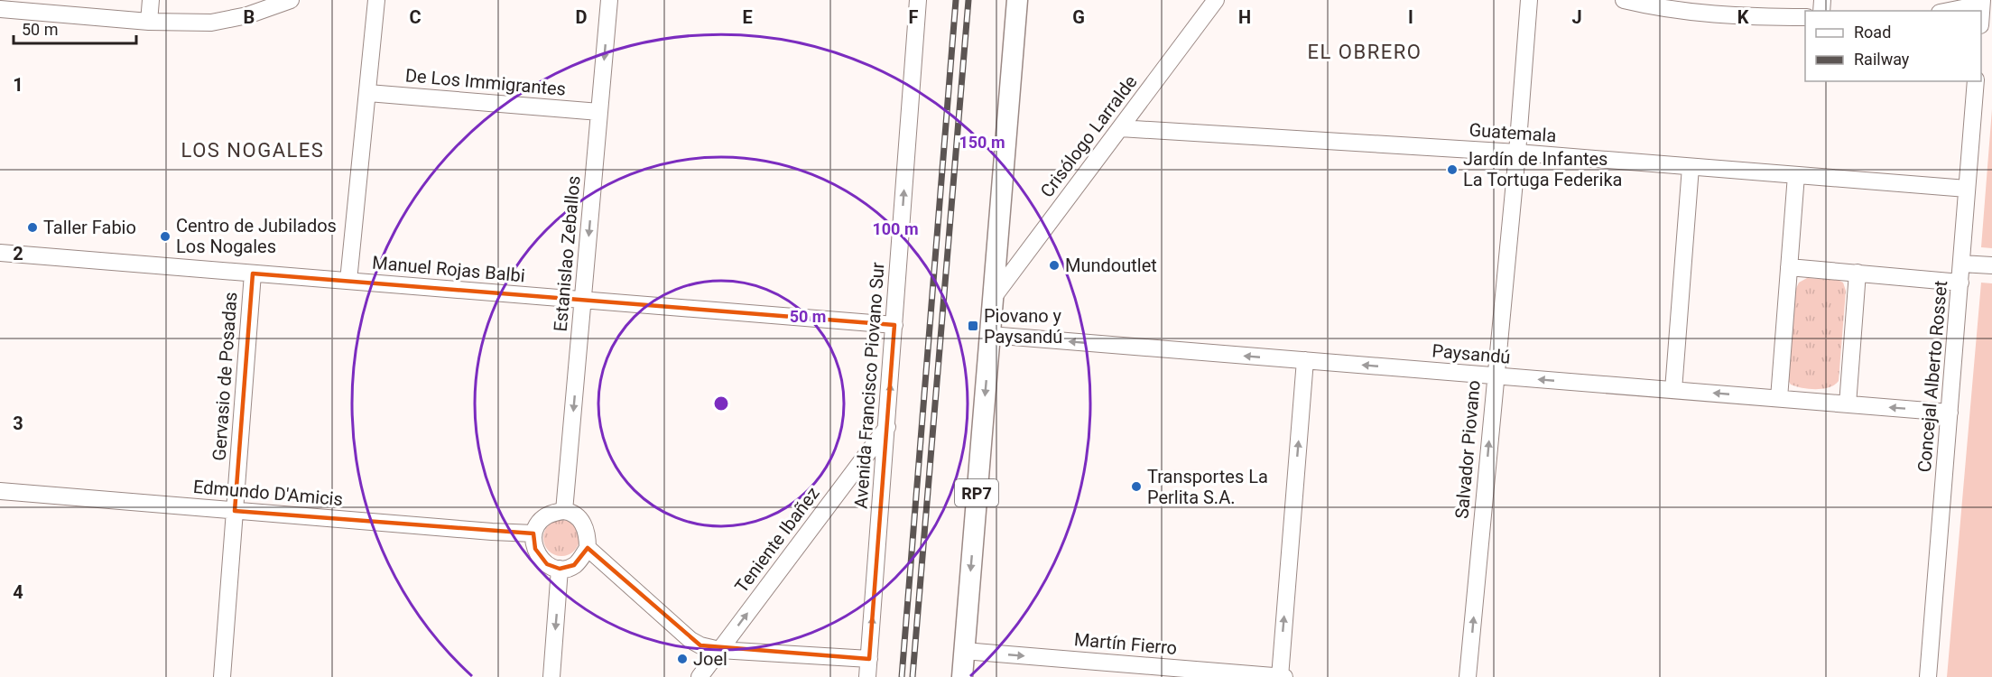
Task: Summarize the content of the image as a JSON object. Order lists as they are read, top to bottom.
{
  "streets": {
    "main road": ["RP7"],
    "street": [
      "De Los Immigrantes",
      "Guatemala",
      "Crisólogo Larralde",
      "Estanislao Zeballos",
      "Manuel Rojas Balbi",
      "Paysandú",
      "Gervasio de Posadas",
      "Concejal Alberto Rosset",
      "Avenida Francisco Piovano Sur",
      "Salvador Piovano",
      "Edmundo D'Amicis",
      "Teniente Ibañez",
      "Martín Fierro"
    ]
  },
  "crossings": [
    ["De Los Immigrantes", "Estanislao Zeballos"],
    ["Guatemala", "Crisólogo Larralde"],
    ["Guatemala", "Concejal Alberto Rosset"],
    ["Guatemala", "Salvador Piovano"],
    ["Crisólogo Larralde", "RP7"],
    ["Estanislao Zeballos", "Manuel Rojas Balbi"],
    ["Estanislao Zeballos", "Edmundo D'Amicis"],
    ["Manuel Rojas Balbi", "Gervasio de Posadas"],
    ["Manuel Rojas Balbi", "Avenida Francisco Piovano Sur"],
    ["Paysandú", "Concejal Alberto Rosset"],
    ["Paysandú", "Salvador Piovano"],
    ["Paysandú", "RP7"],
    ["Gervasio de Posadas", "Edmundo D'Amicis"],
    ["Avenida Francisco Piovano Sur", "Teniente Ibañez"],
    ["RP7", "Martín Fierro"]
  ],
  "one_way": [
    "Estanislao Zeballos",
    "Paysandú",
    "Avenida Francisco Piovano Sur",
    "Salvador Piovano",
    "Teniente Ibañez",
    "Martín Fierro"
  ],
  "districts": ["EL OBRERO", "LOS NOGALES"],
  "places": {
    "other": [
      "Jardín de Infantes La Tortuga Federika",
      "Taller Fabio",
      "Centro de Jubilados Los Nogales",
      "Mundoutlet",
      "Transportes La Perlita S.A.",
      "Joel"
    ],
    "transit": ["Piovano y Paysandú"]
  },
  "legend": ["Road", "Railway"],
  "scale_bar": "50 m",
  "grid": {
    "columns": [
      "B",
      "C",
      "D",
      "E",
      "F",
      "G",
      "H",
      "I",
      "J",
      "K"
    ],
    "rows": [
      "1",
      "2",
      "3",
      "4"
    ]
  },
  "rings": ["150 m", "100 m", "50 m"]
}
